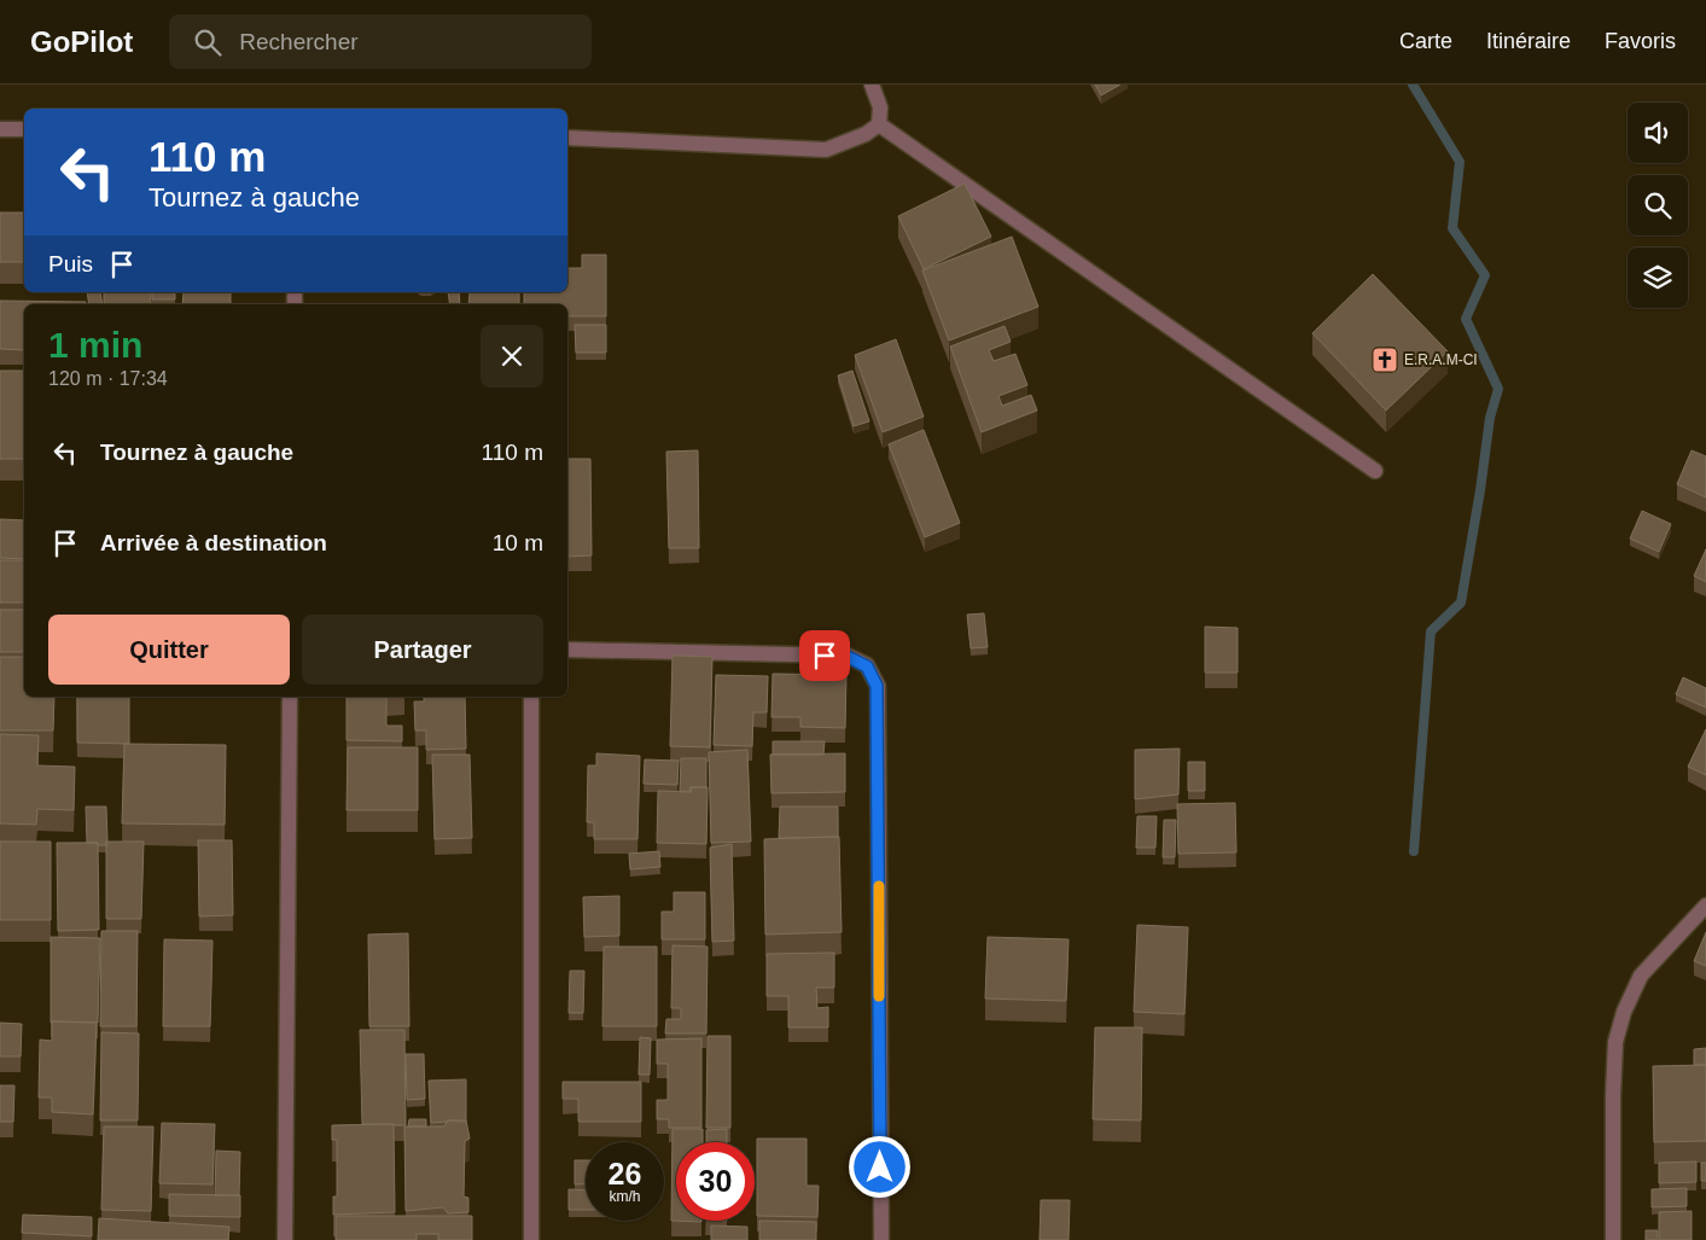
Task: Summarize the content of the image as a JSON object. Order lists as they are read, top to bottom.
{
  "places": {
    "church": ["E.R.A.M-CI"]
  },
  "page": {
    "header": "GoPilot",
    "search": "Rechercher",
    "nav": ["Carte", "Itinéraire", "Favoris"],
    "turn": ["110 m", "Tournez à gauche"],
    "then": "Puis",
    "heading": ["1 min", "120 m · 17:34"],
    "list": [
      {
        "name": "Tournez à gauche",
        "value": "110 m"
      },
      {
        "name": "Arrivée à destination",
        "value": "10 m"
      }
    ],
    "buttons": ["Quitter", "Partager"],
    "speed": "26 km/h",
    "limit": "30"
  }
}
